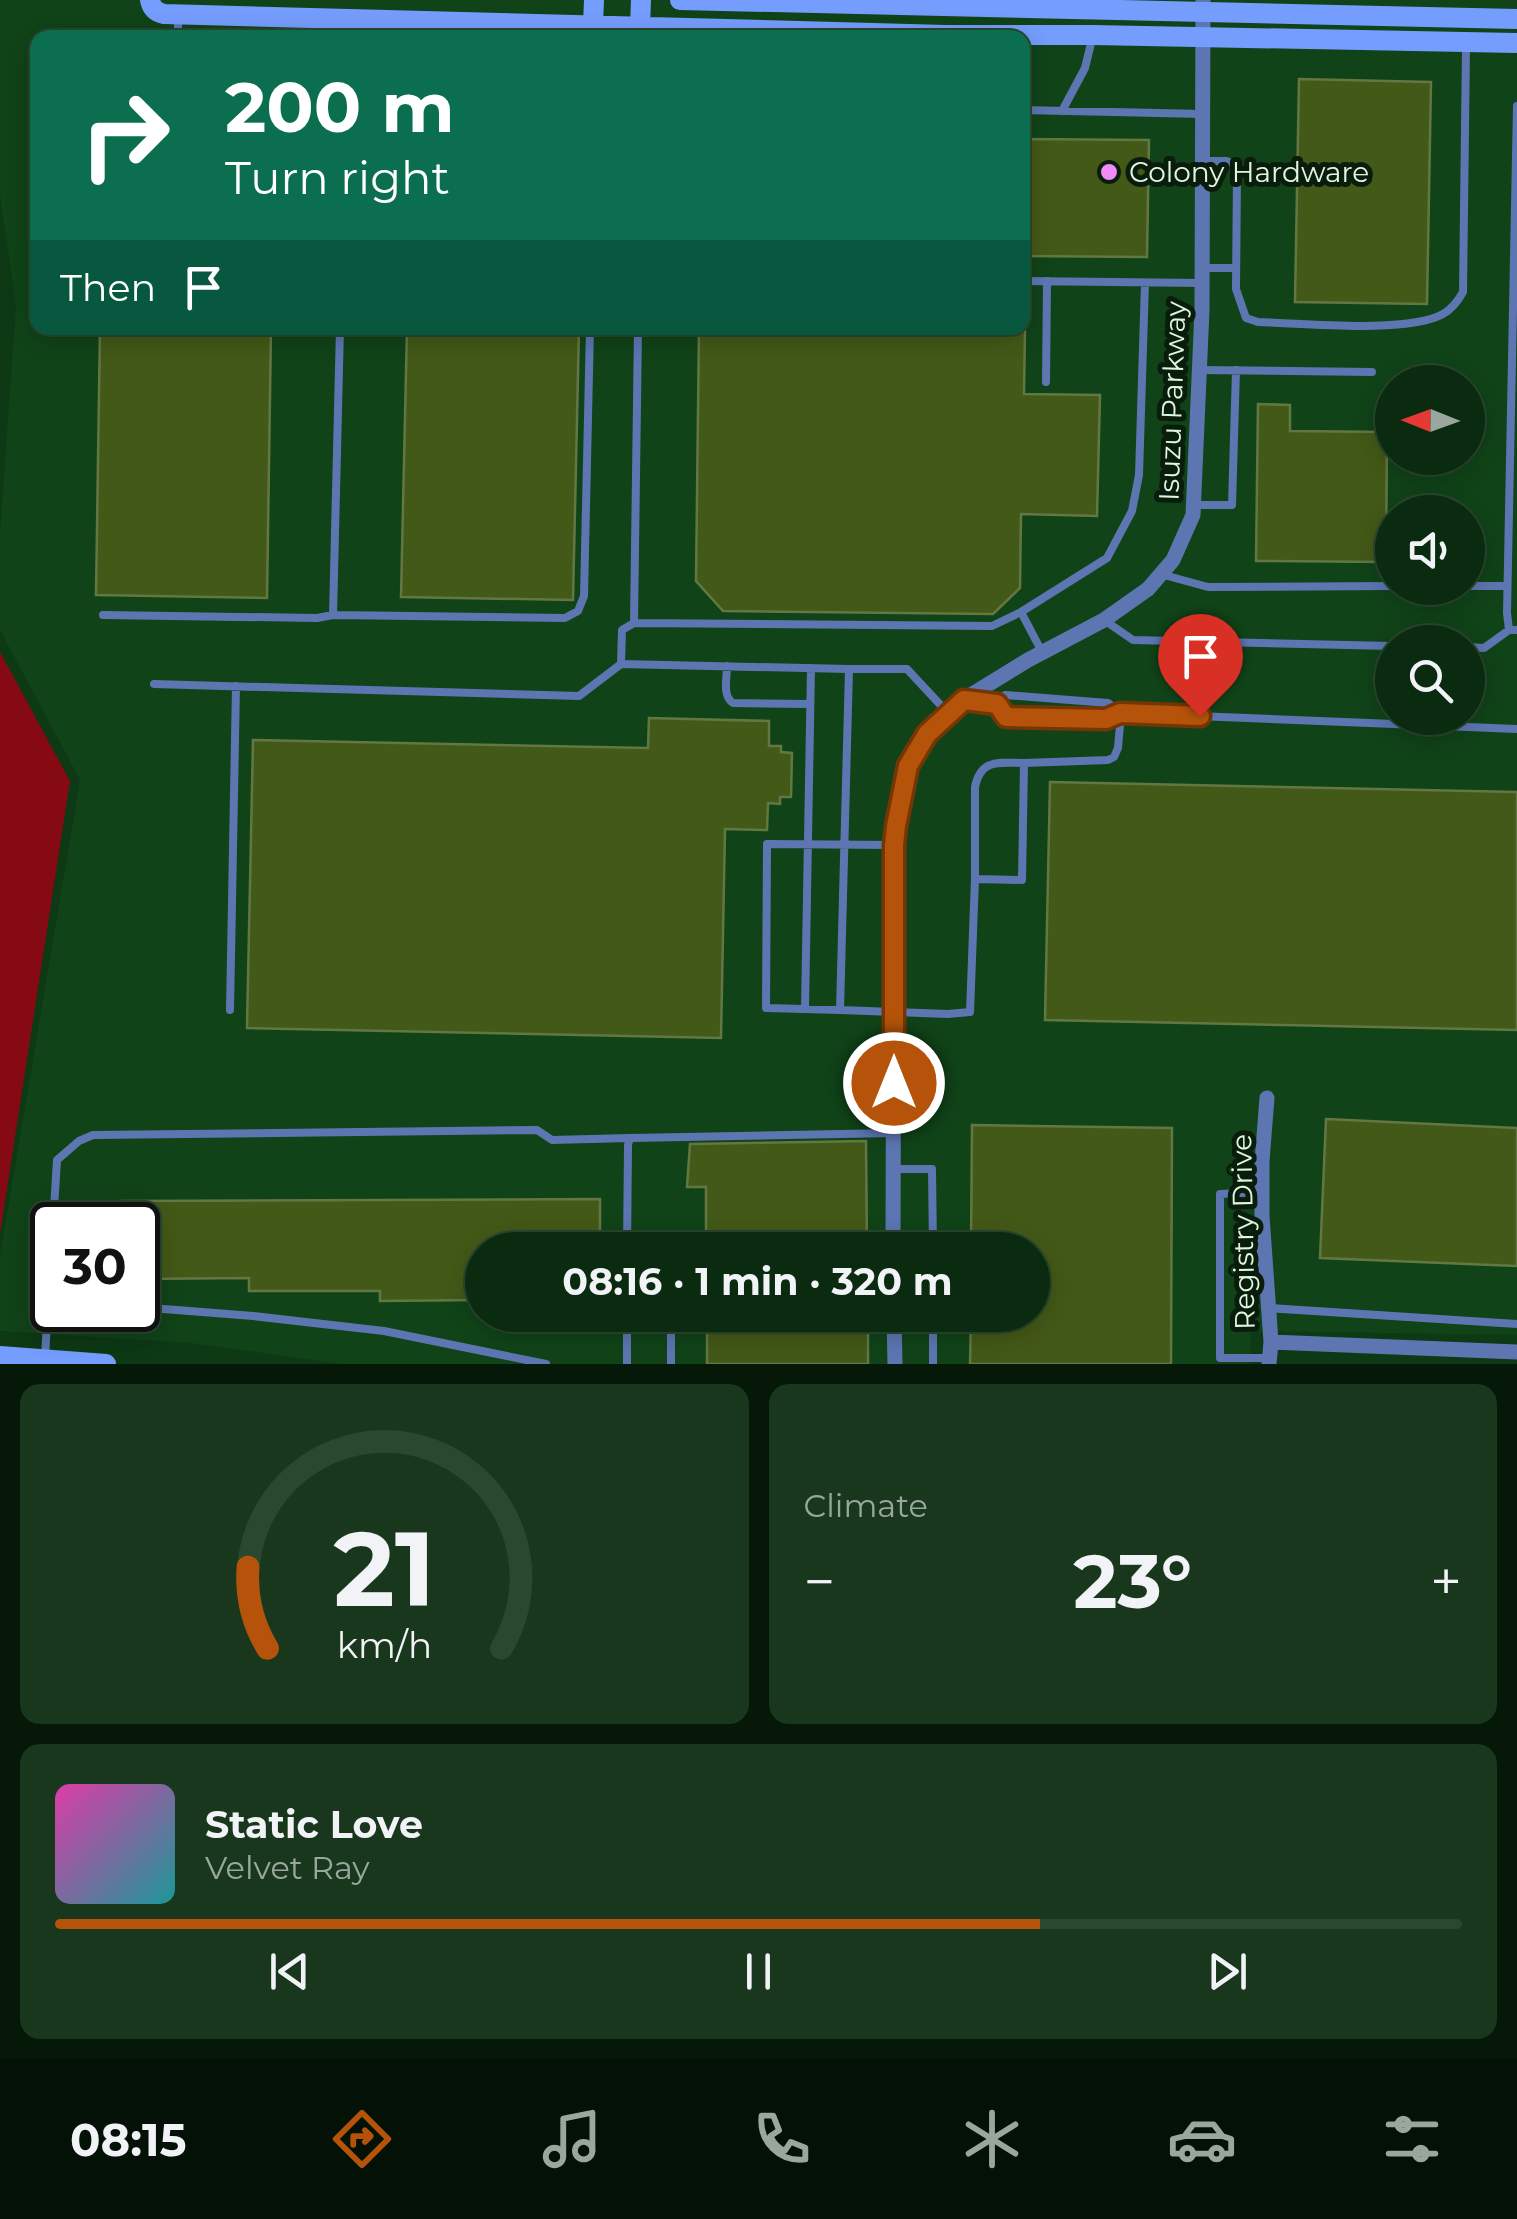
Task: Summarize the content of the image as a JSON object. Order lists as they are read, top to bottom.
{
  "streets": {
    "street": ["Isuzu Parkway", "Registry Drive"]
  },
  "places": ["Colony Hardware"],
  "north": "left",
  "page": {
    "turn": ["200 m", "Turn right"],
    "then": "Then",
    "limit": "30",
    "trip": "08:16 · 1 min · 320 m",
    "tile": "Climate",
    "heat": ["−", "23°", "+"],
    "song": ["Static Love", "Velvet Ray"],
    "tabs": "08:15",
    "gauge": ["21", "km/h"]
  }
}
